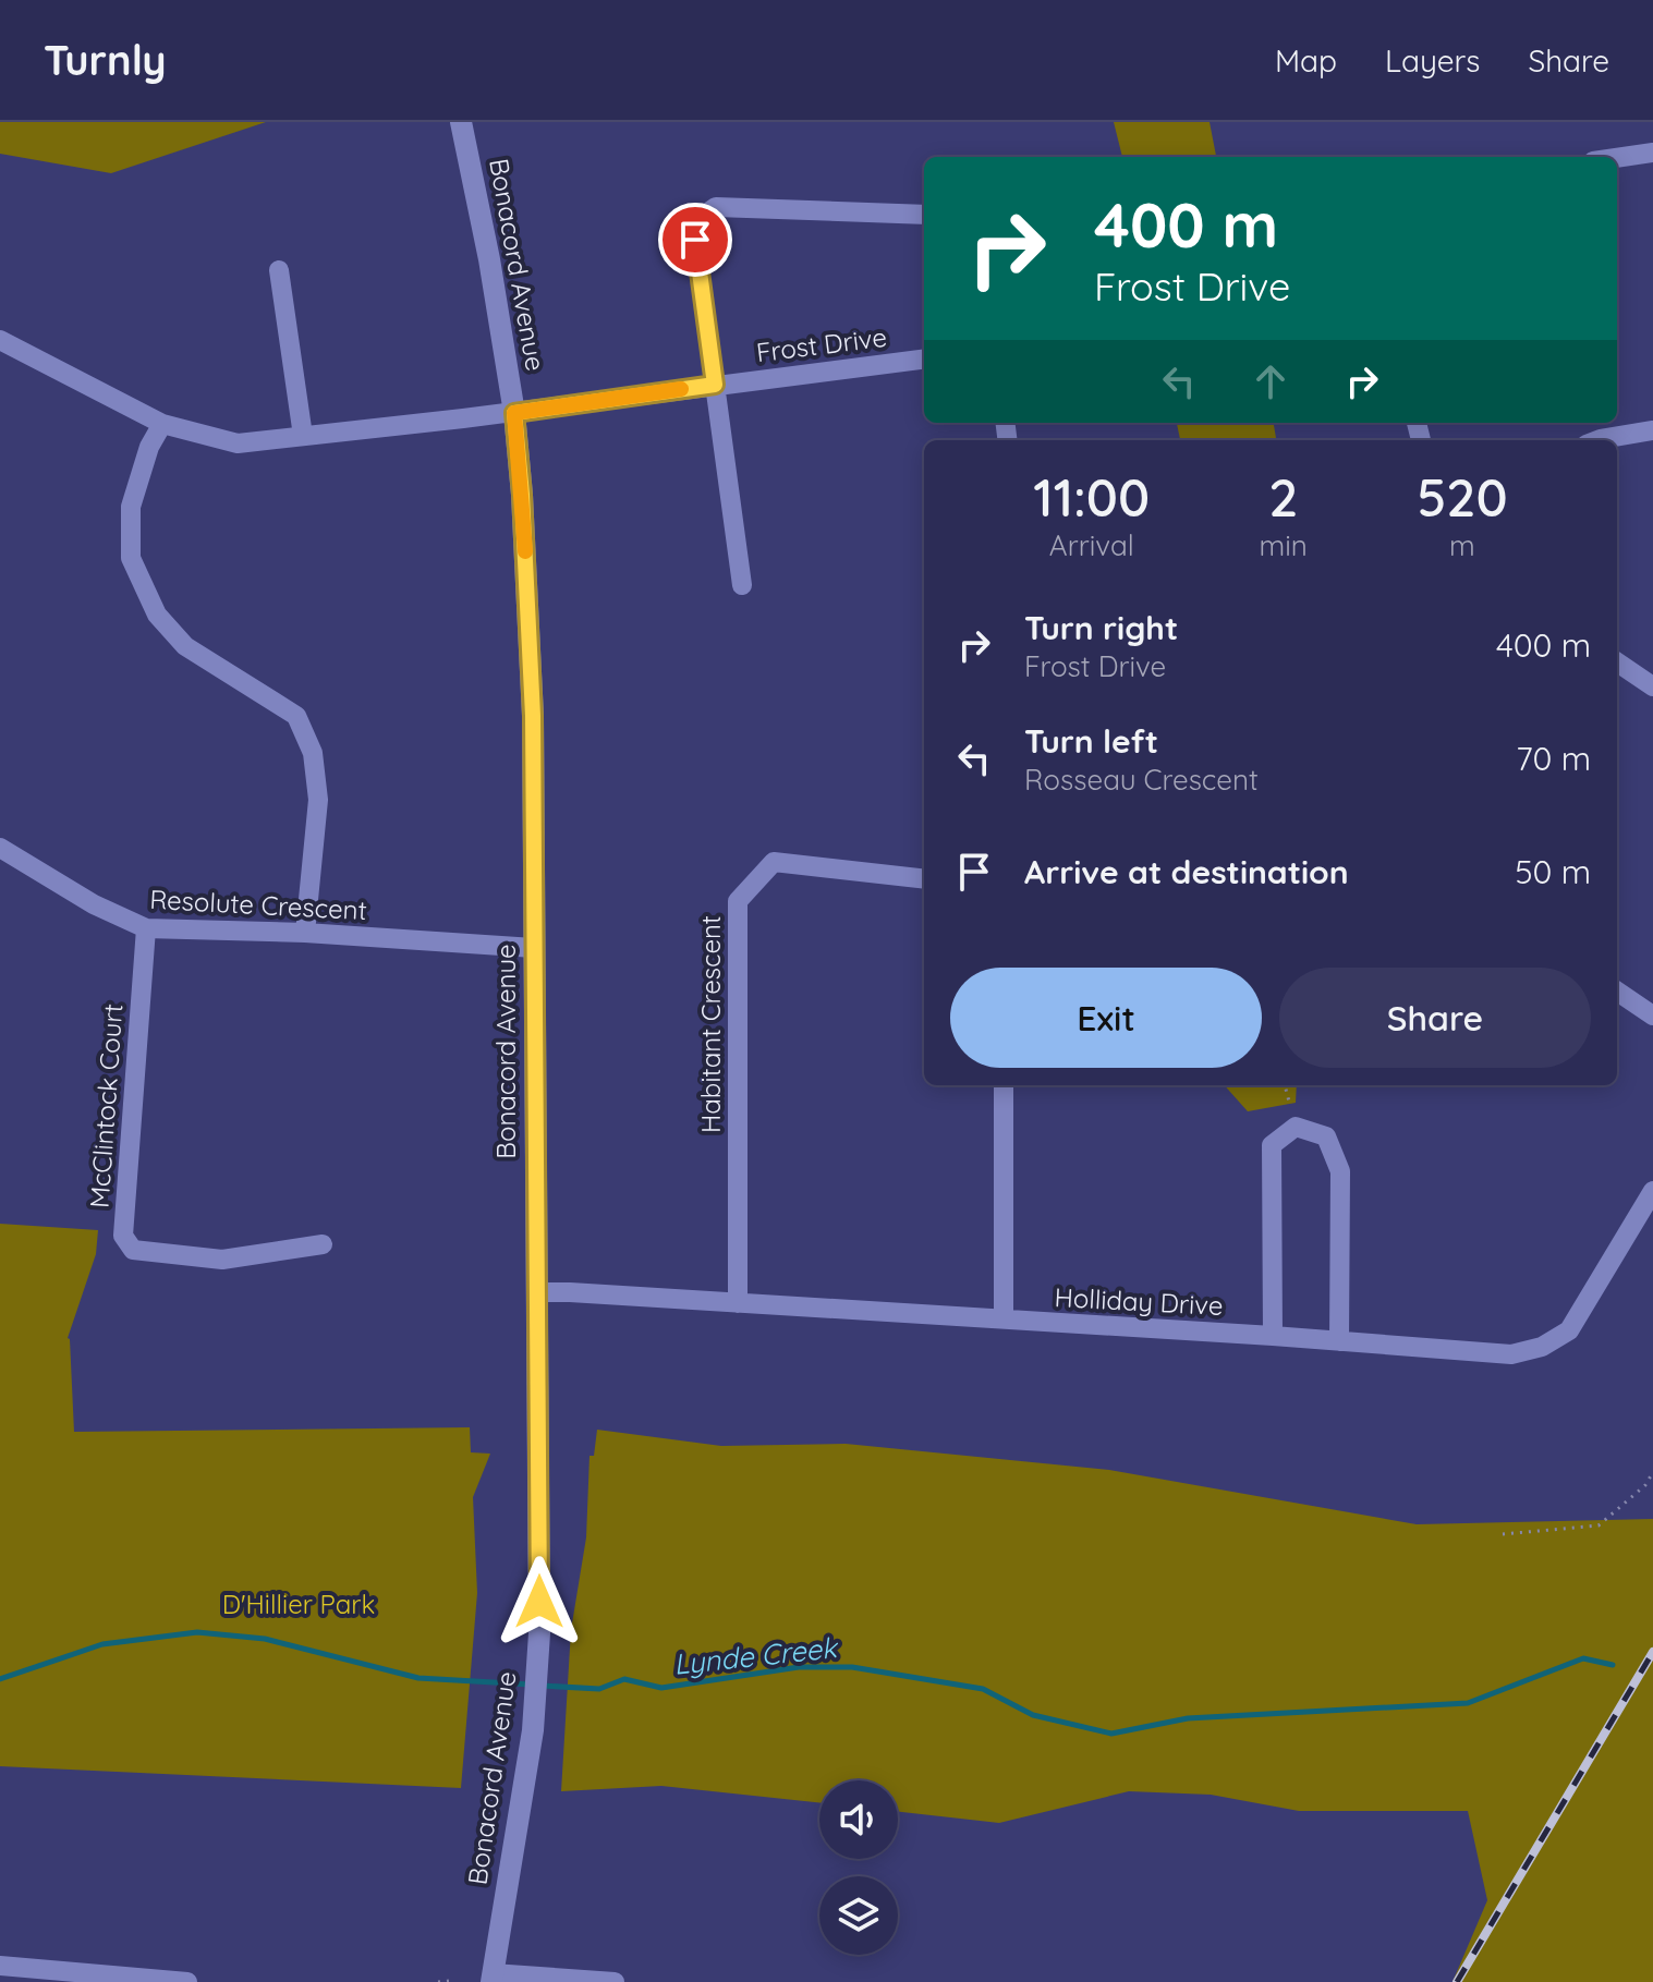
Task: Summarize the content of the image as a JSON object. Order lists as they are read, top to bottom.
{
  "streets": {
    "street": [
      "Bonacord Avenue",
      "Frost Drive",
      "Resolute Crescent",
      "Habitant Crescent",
      "McClintock Court",
      "Holliday Drive"
    ]
  },
  "crossings": [
    ["Bonacord Avenue", "Frost Drive"],
    ["Bonacord Avenue", "Resolute Crescent"],
    ["Bonacord Avenue", "Holliday Drive"],
    ["Resolute Crescent", "McClintock Court"],
    ["Habitant Crescent", "Holliday Drive"]
  ],
  "water": ["Lynde Creek"],
  "parks": ["D'Hillier Park"],
  "page": {
    "header": "Turnly",
    "nav": ["Map", "Layers", "Share"],
    "turn": ["400 m", "Frost Drive"],
    "eta": [
      "11:00",
      "Arrival",
      "2",
      "min",
      "520",
      "m"
    ],
    "list": [
      {
        "name": "Turn right",
        "note": "Frost Drive",
        "value": "400 m"
      },
      {
        "name": "Turn left",
        "note": "Rosseau Crescent",
        "value": "70 m"
      },
      {
        "name": "Arrive at destination",
        "value": "50 m"
      }
    ],
    "buttons": ["Exit", "Share"]
  }
}
